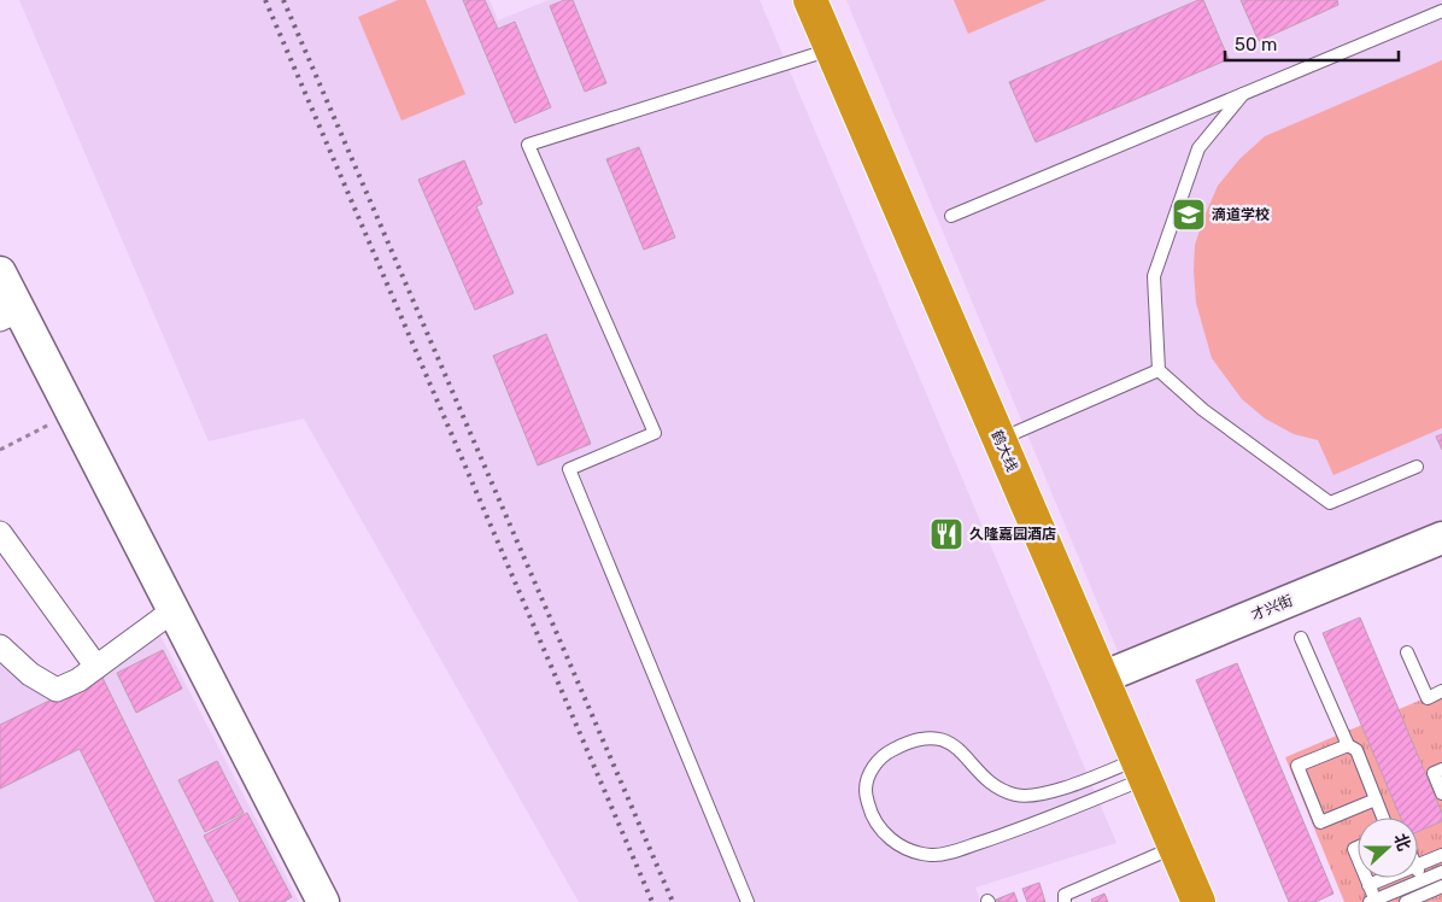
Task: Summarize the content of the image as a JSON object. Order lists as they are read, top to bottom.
{
  "streets": {
    "highway": ["鹤大线"],
    "street": ["才兴街"]
  },
  "crossings": [
    ["鹤大线", "才兴街"]
  ],
  "places": {
    "school or university": ["滴道学校"],
    "restaurant": ["久隆嘉园酒店"]
  },
  "scale_bar": "50 m",
  "north": "right"
}
